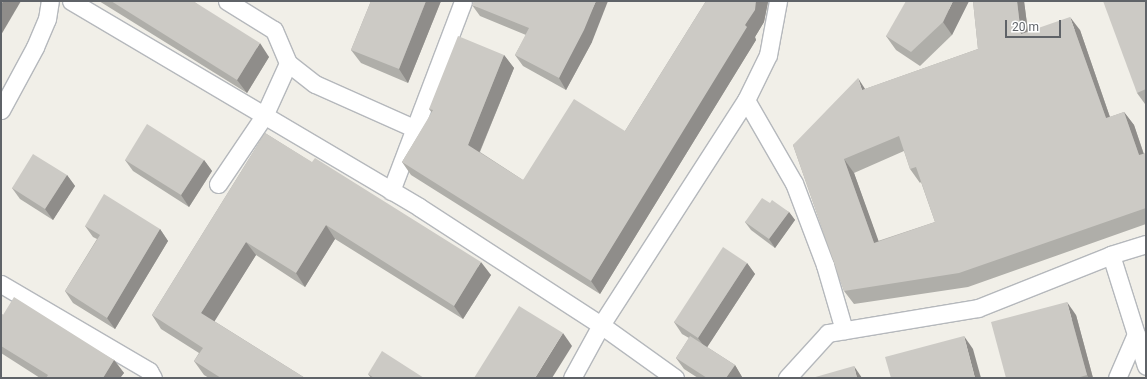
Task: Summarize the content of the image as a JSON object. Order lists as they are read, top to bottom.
{
  "scale_bar": "20 m"
}
